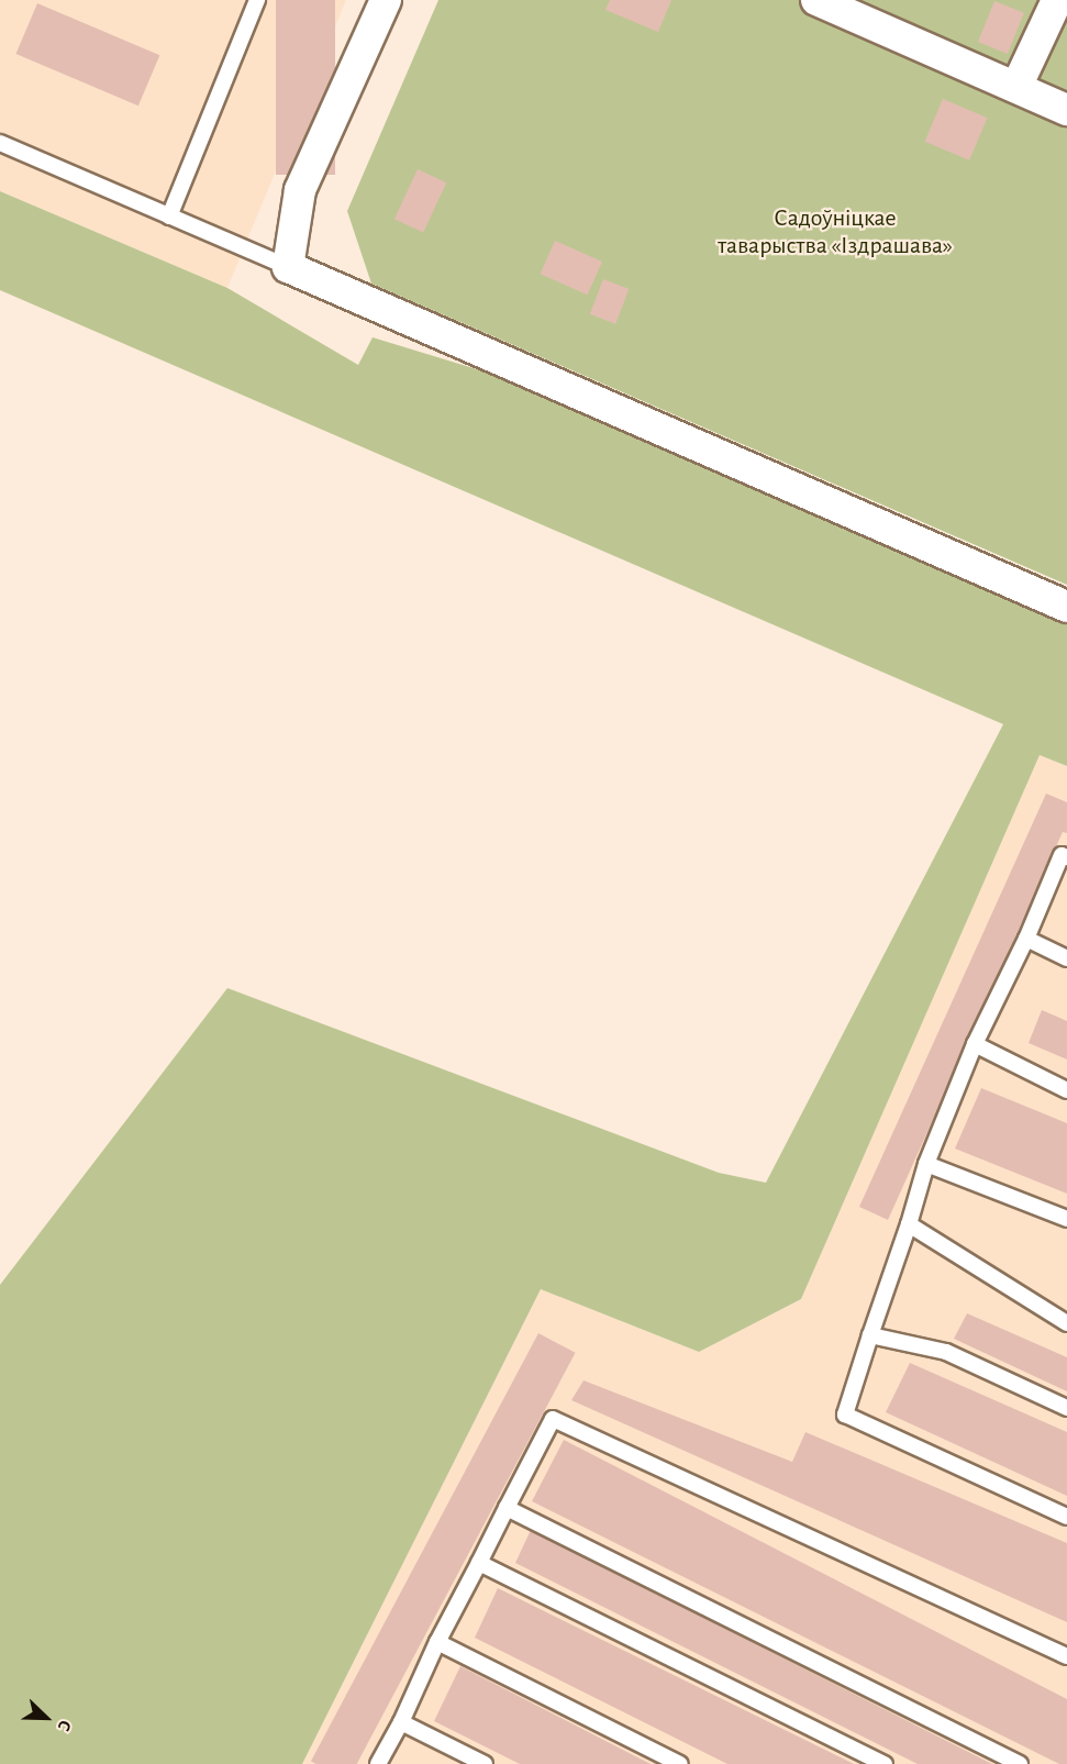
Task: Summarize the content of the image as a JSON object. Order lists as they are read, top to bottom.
{
  "parks": ["Садоўніцкае таварыства «Іздрашава»"],
  "north": "bottom right"
}
